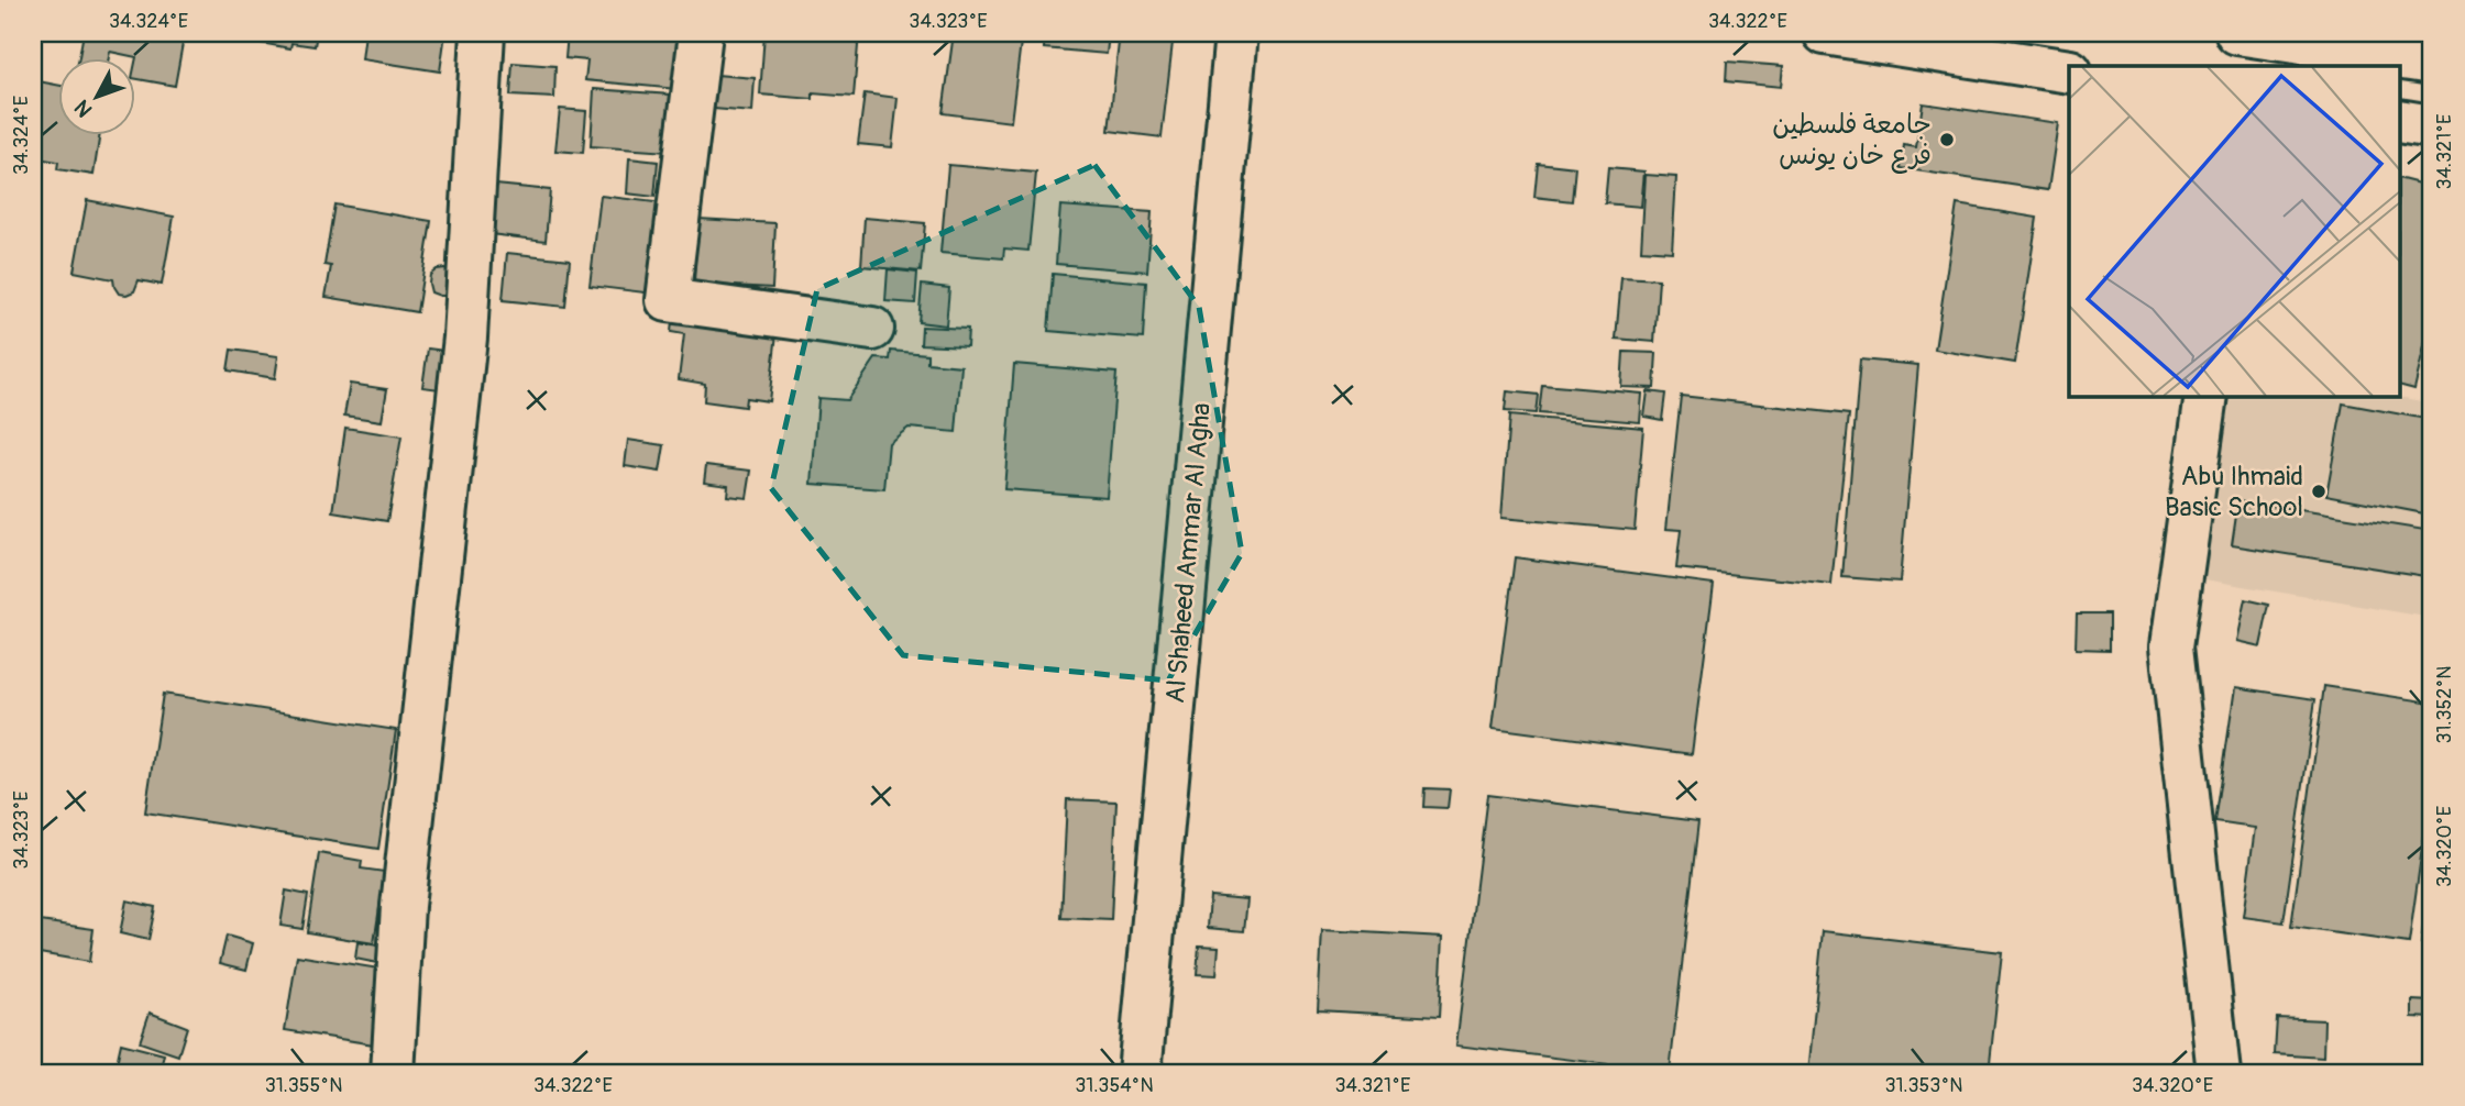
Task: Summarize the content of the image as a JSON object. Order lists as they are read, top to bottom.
{
  "streets": {
    "main road": ["Al Shaheed Ammar Al Agha"]
  },
  "places": ["جامعة فلسطين فرع خان يونس", "Abu Ihmaid Basic School"],
  "north": "bottom left",
  "coordinates": [
    "34.324°E",
    "34.323°E",
    "34.322°E",
    "34.321°E",
    "31.352°N",
    "34.320°E",
    "31.355°N",
    "31.354°N",
    "31.353°N"
  ]
}
